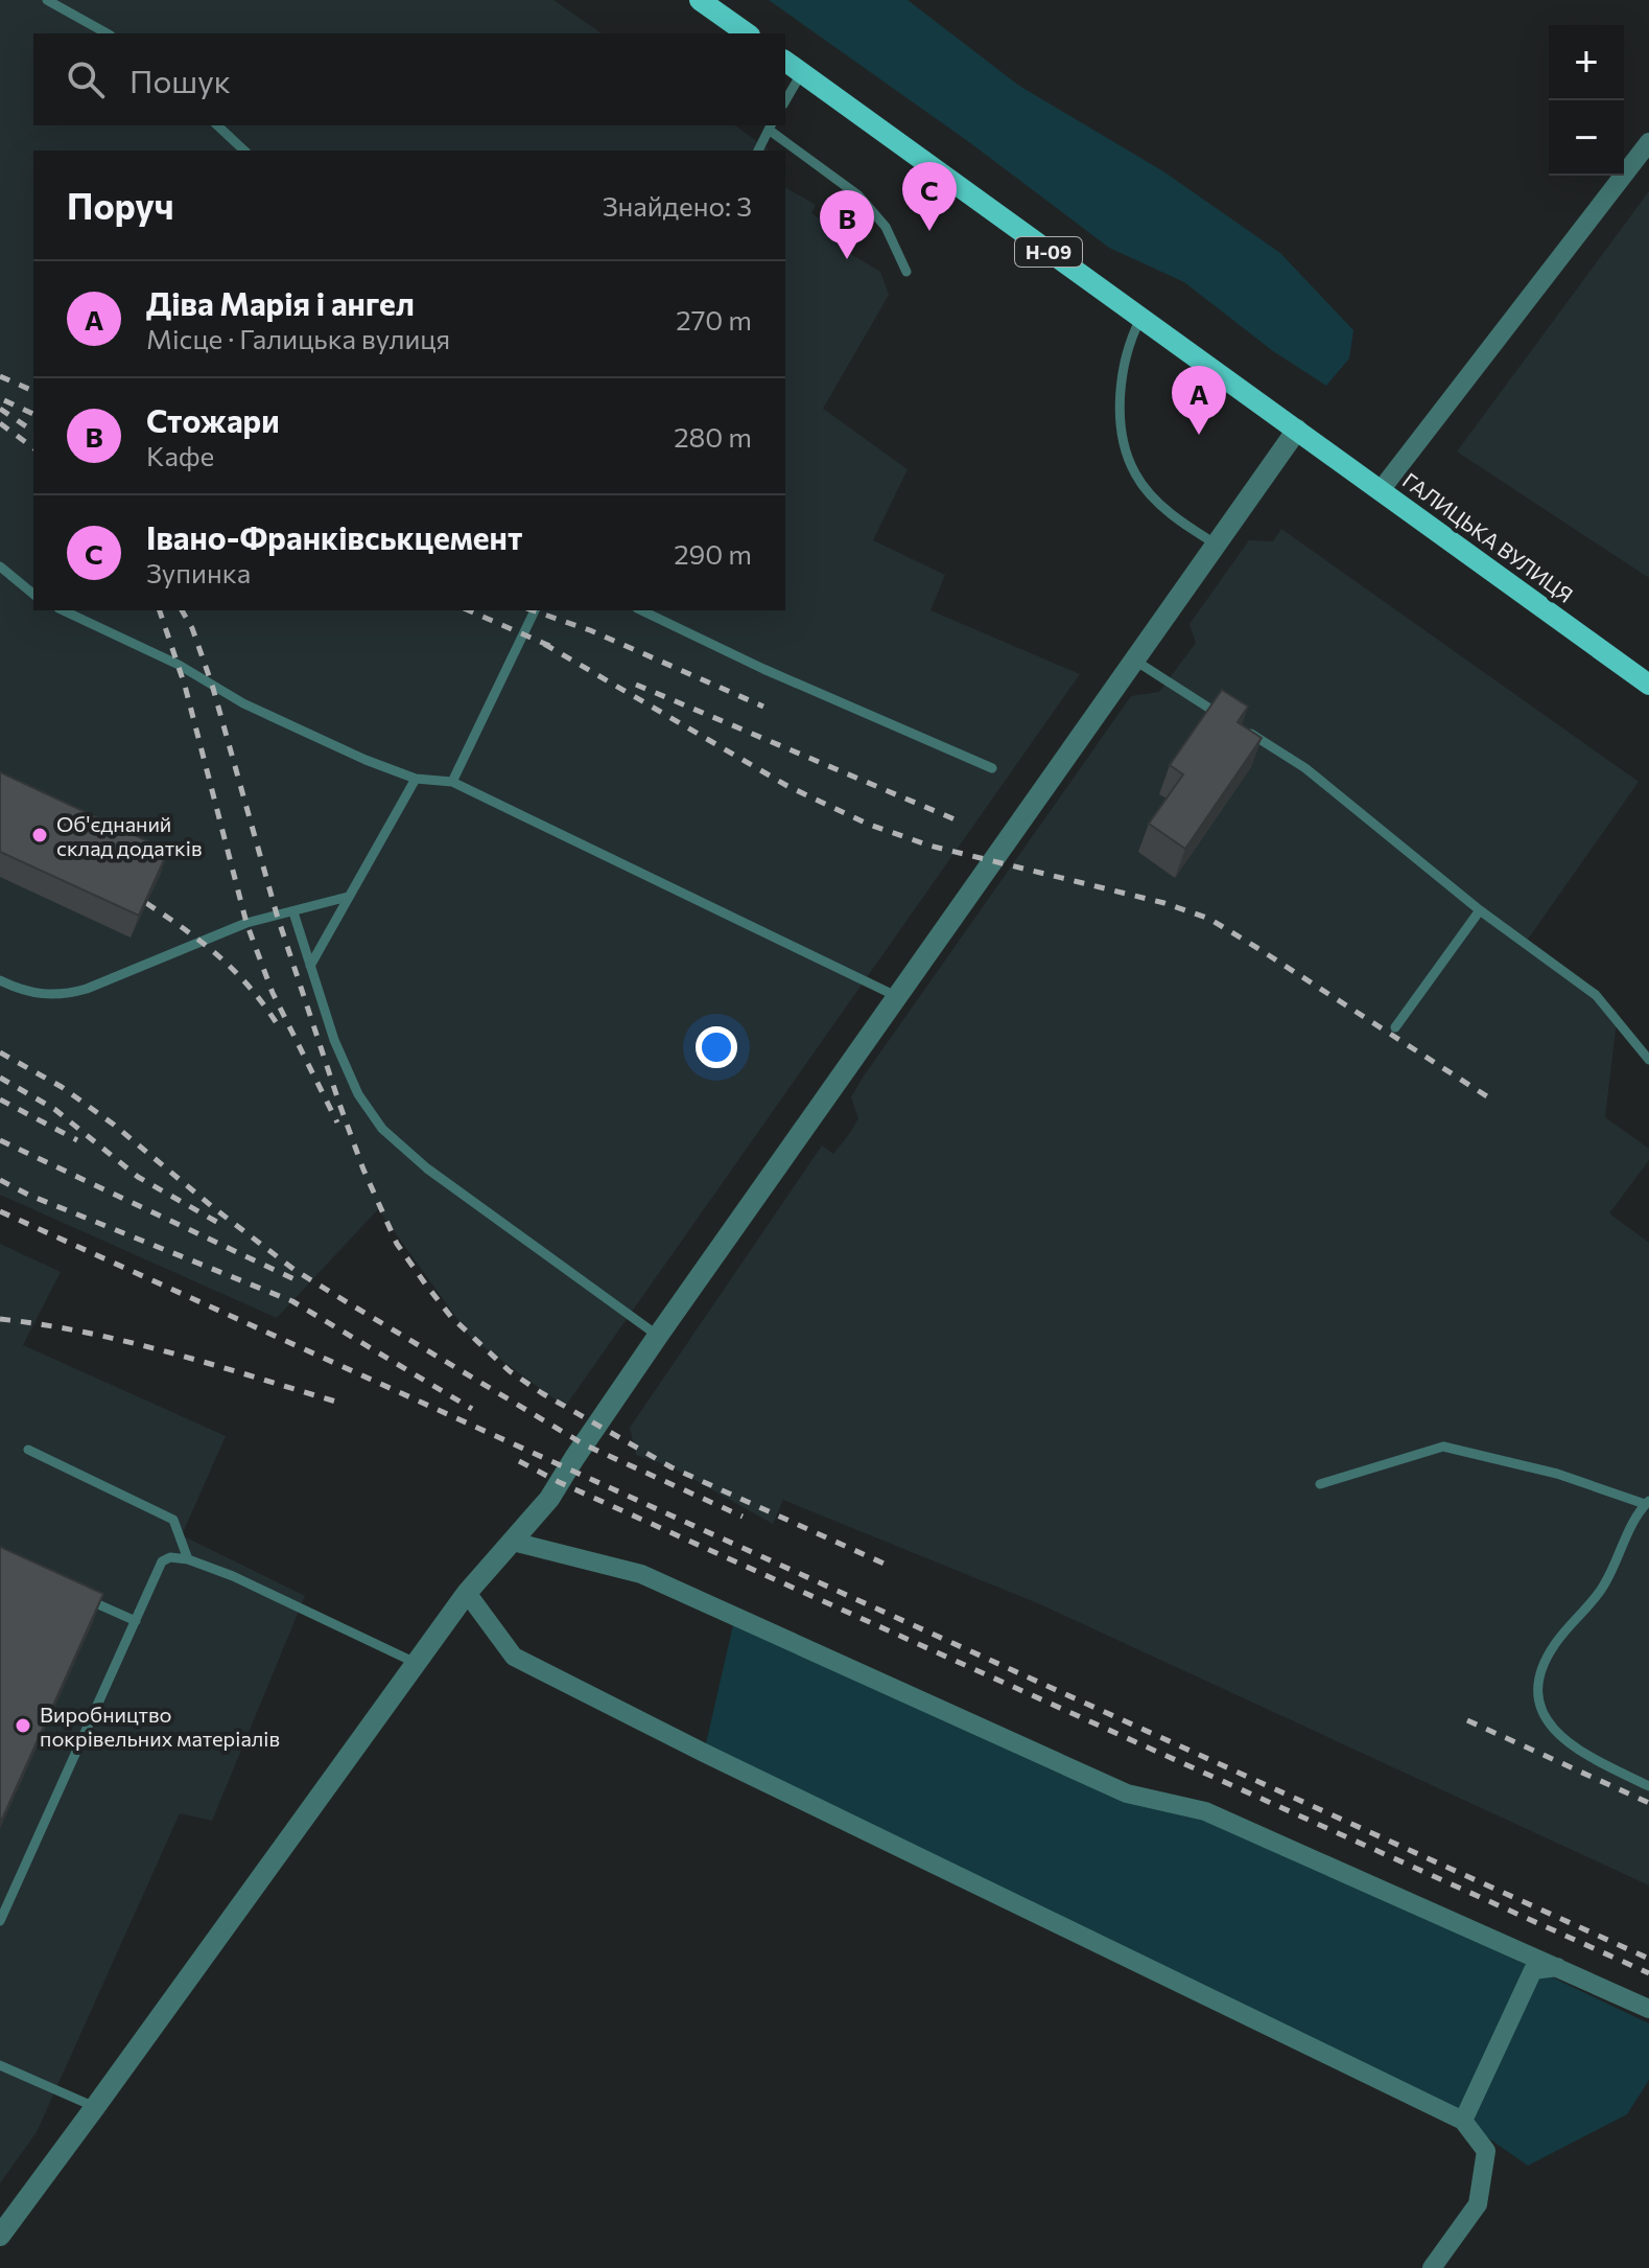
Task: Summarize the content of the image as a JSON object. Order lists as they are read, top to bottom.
{
  "streets": {
    "main road": ["Н-09", "ГАЛИЦЬКА ВУЛИЦЯ"]
  },
  "crossings": [
    ["Н-09", "ГАЛИЦЬКА ВУЛИЦЯ"]
  ],
  "places": ["Об'єднаний склад додатків", "Виробництво покрівельних матеріалів"],
  "page": {
    "map_buttons": ["+", "−"],
    "search": "Пошук",
    "heading": ["Поруч", "Знайдено: 3"],
    "pins": ["C", "B", "A"],
    "list": [
      {
        "mark": "A",
        "name": "Діва Марія і ангел",
        "note": "Місце · Галицька вулиця",
        "value": "270 m"
      },
      {
        "mark": "B",
        "name": "Стожари",
        "note": "Кафе",
        "value": "280 m"
      },
      {
        "mark": "C",
        "name": "Івано-Франківськцемент",
        "note": "Зупинка",
        "value": "290 m"
      }
    ]
  }
}
